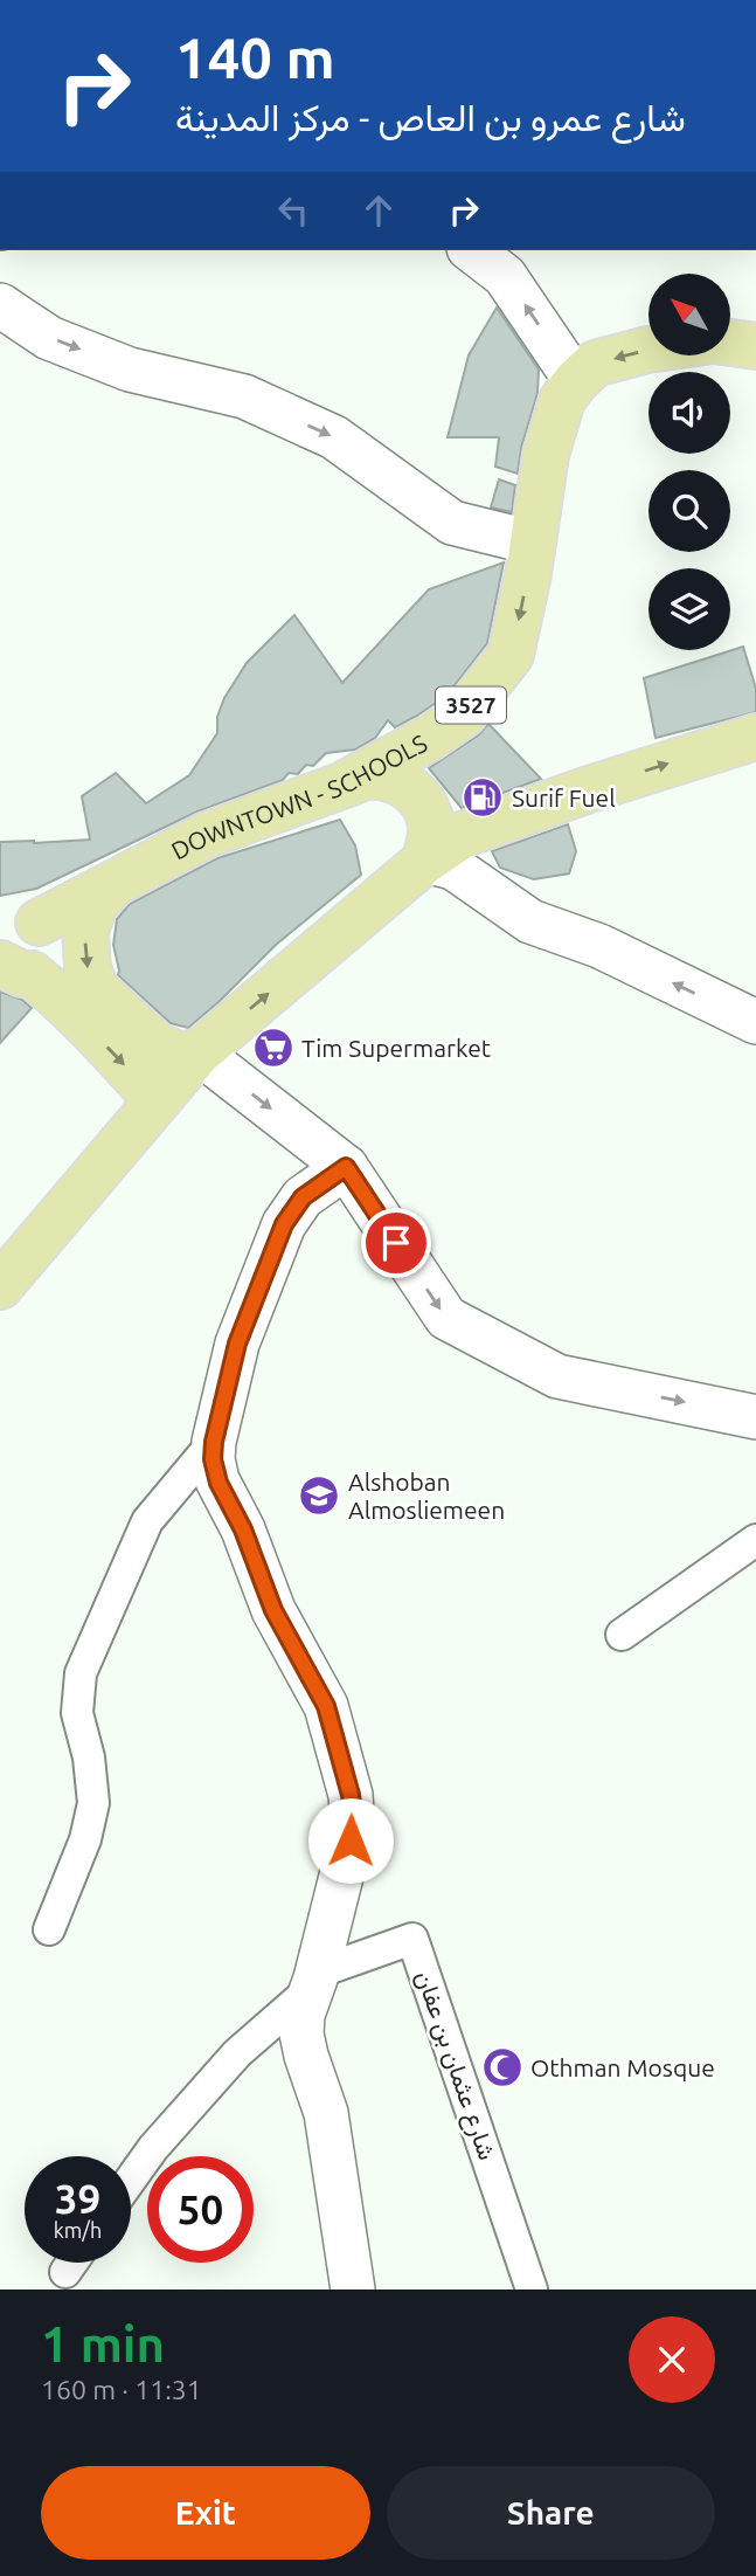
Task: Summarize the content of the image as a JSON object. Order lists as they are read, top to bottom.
{
  "streets": {
    "main road": ["3527", "DOWNTOWN - SCHOOLS"],
    "street": ["شارع عثمان بن عفان"]
  },
  "crossings": [
    ["3527", "DOWNTOWN - SCHOOLS"]
  ],
  "one_way": ["DOWNTOWN - SCHOOLS"],
  "places": {
    "fuel station": ["Surif Fuel"],
    "supermarket": ["Tim Supermarket"],
    "school or university": ["Alshoban Almosliemeen"],
    "mosque": ["Othman Mosque"]
  },
  "north": "top left",
  "page": {
    "turn": ["140 m", "شارع عمرو بن العاص - مركز المدينة"],
    "speed": "39 km/h",
    "limit": "50",
    "heading": ["1 min", "160 m · 11:31"],
    "buttons": ["Exit", "Share"]
  }
}
